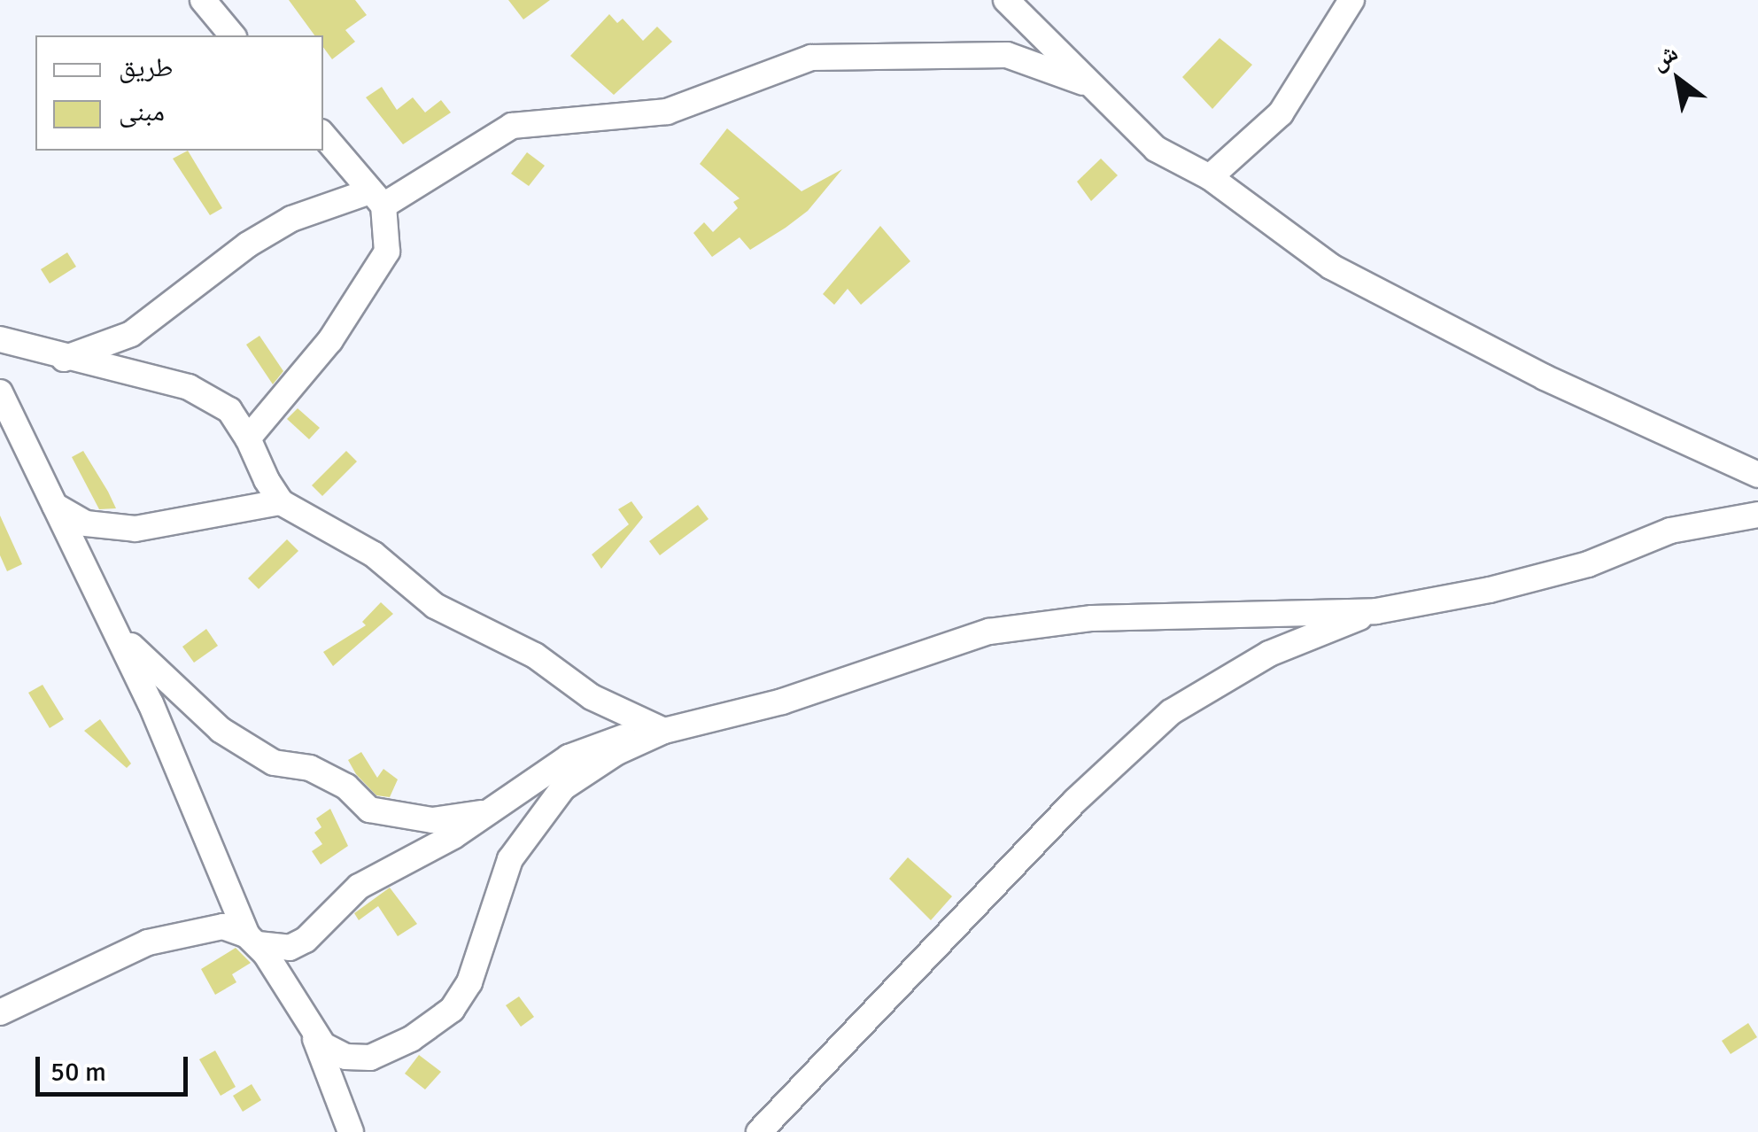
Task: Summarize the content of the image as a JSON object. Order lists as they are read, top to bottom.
{
  "legend": ["طريق", "مبنى"],
  "scale_bar": "50 m",
  "north": "top left"
}
